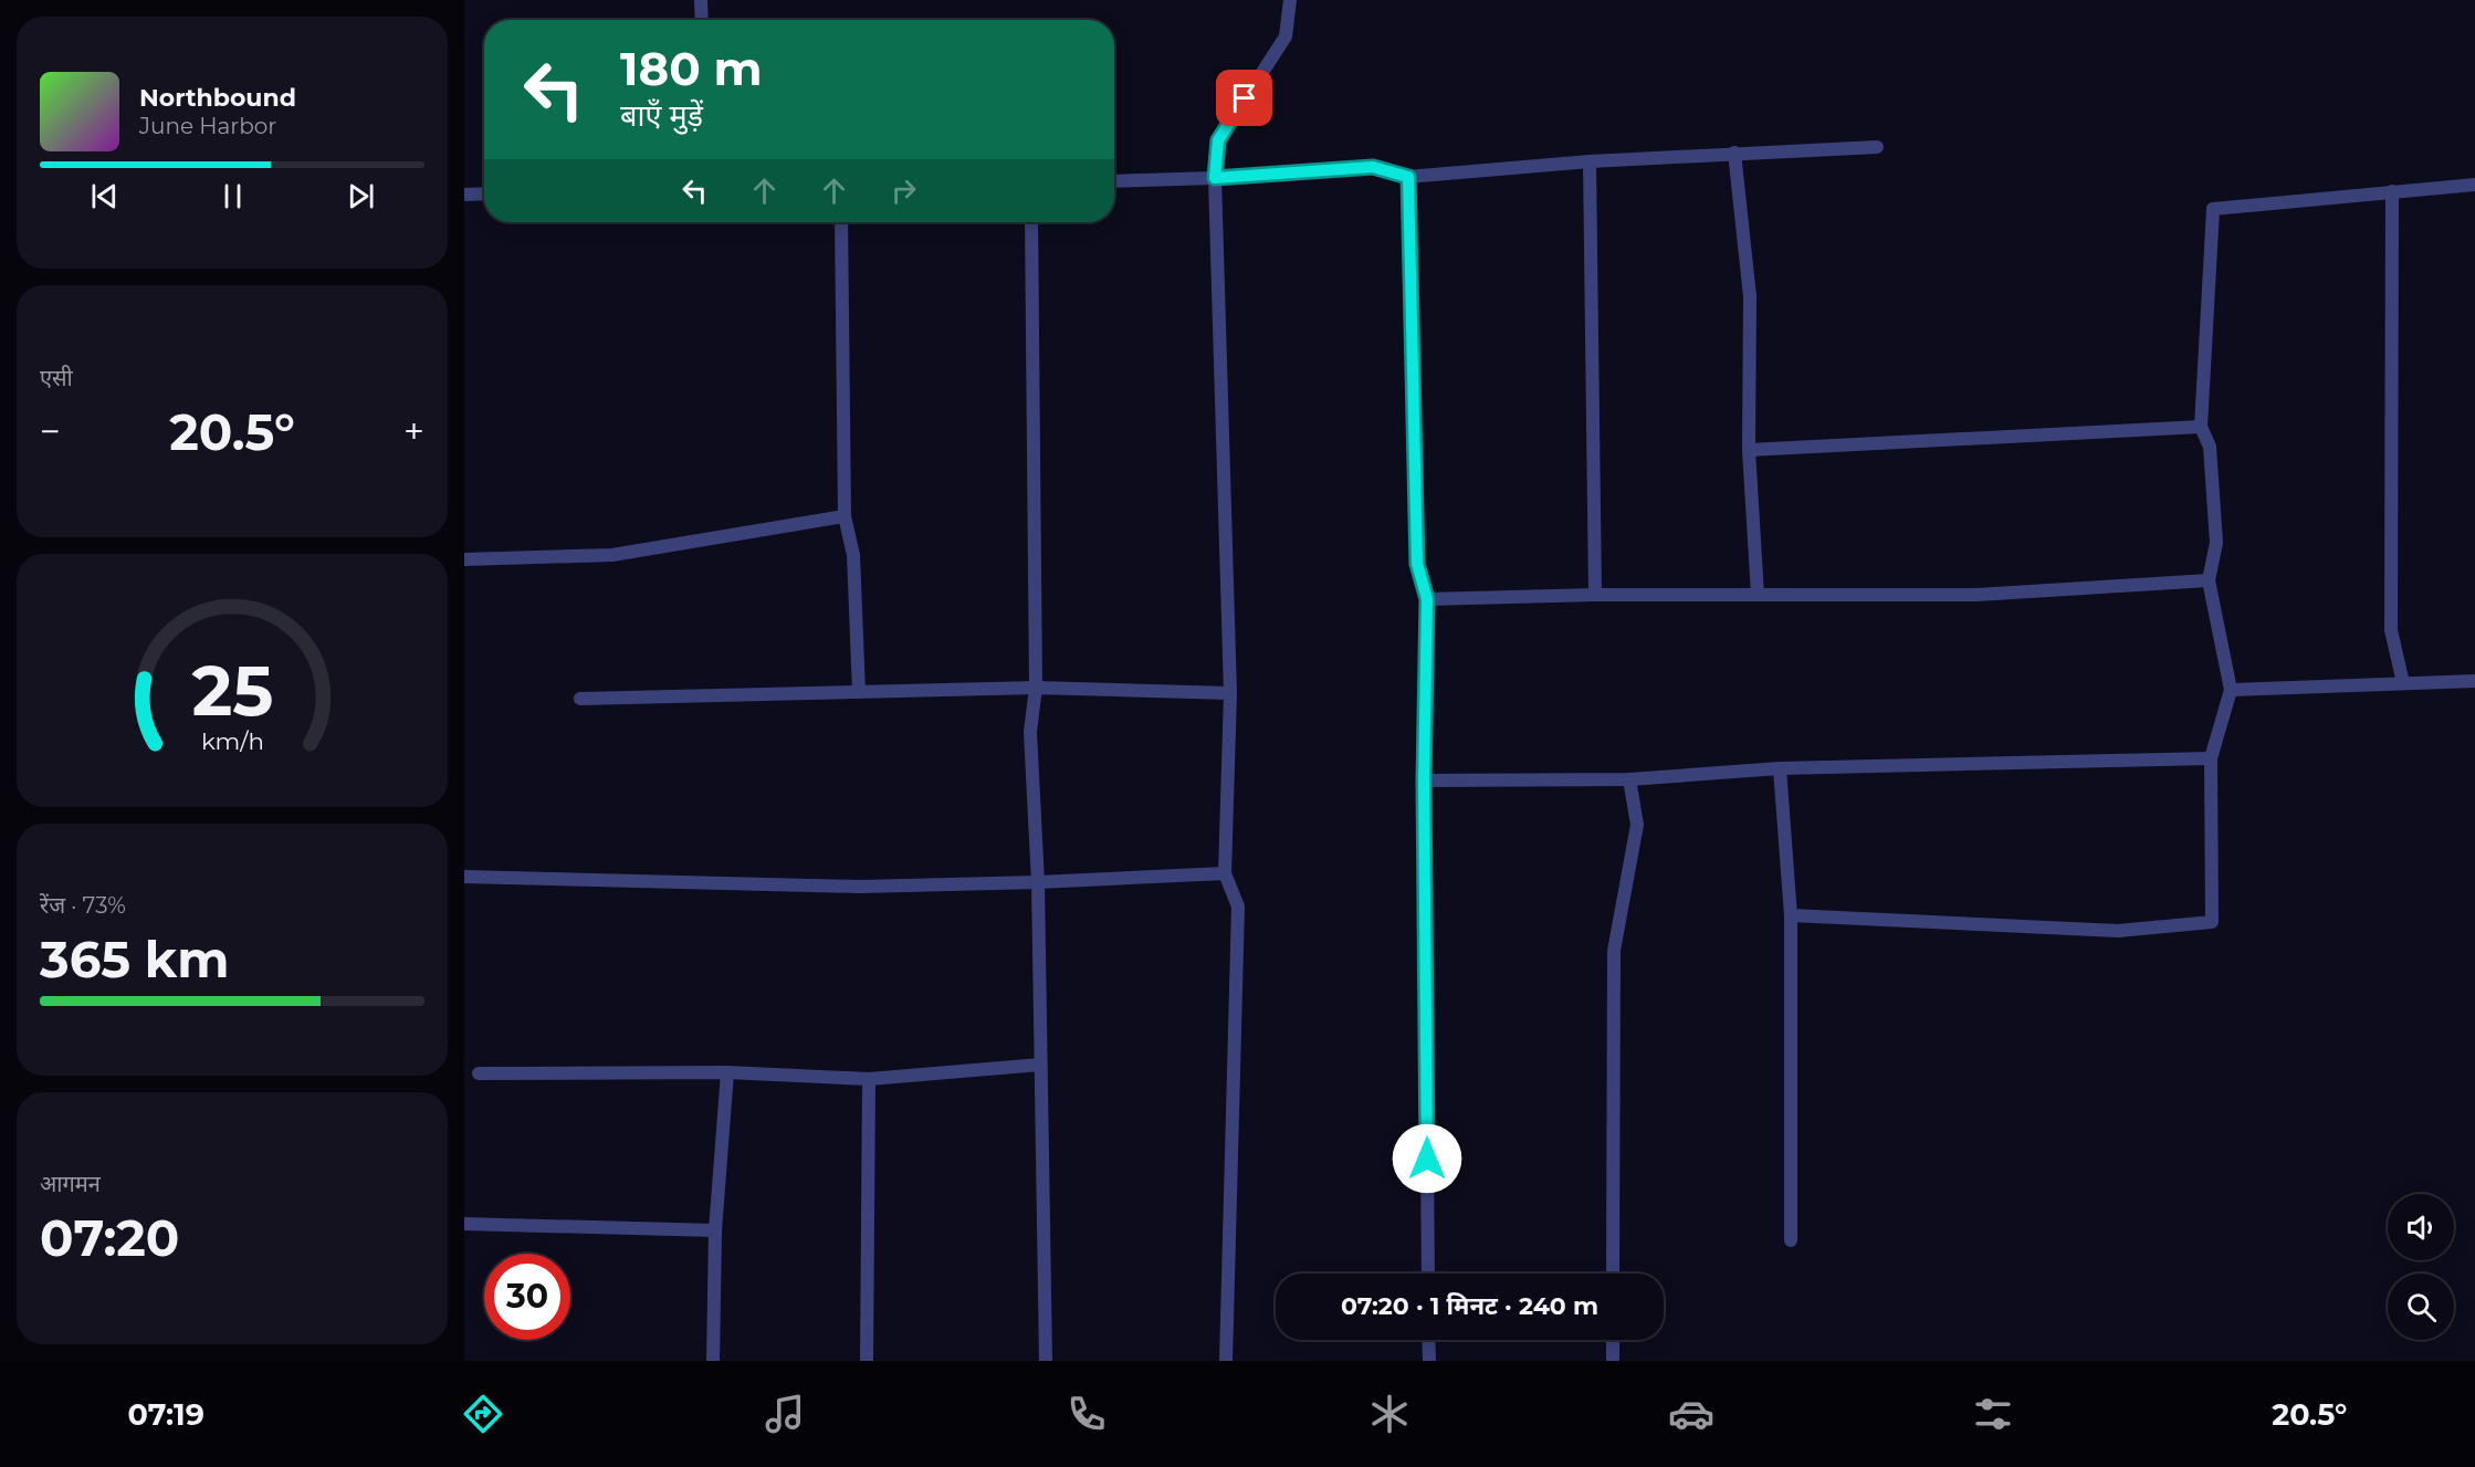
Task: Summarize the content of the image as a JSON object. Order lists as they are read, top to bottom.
{
  "page": {
    "turn": ["180 m", "बाएँ मुड़ें"],
    "song": ["Northbound", "June Harbor"],
    "tile": [
      "एसी",
      ["रेंज · 73%", "365 km"],
      ["आगमन", "07:20"]
    ],
    "heat": ["−", "20.5°", "+"],
    "limit": "30",
    "trip": "07:20 · 1 मिनट · 240 m",
    "tabs": ["07:19", "20.5°"],
    "gauge": ["25", "km/h"]
  }
}
